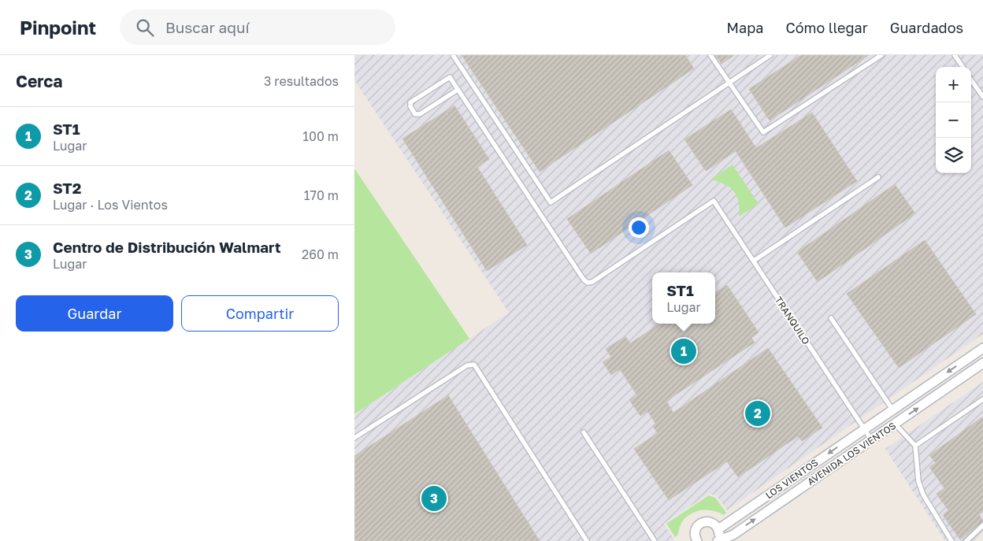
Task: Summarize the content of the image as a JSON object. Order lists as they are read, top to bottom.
{
  "streets": {
    "street": ["AVENIDA LOS VIENTOS", "LOS VIENTOS"],
    "lane": ["TRANQUILO"]
  },
  "crossings": [
    ["TRANQUILO", "AVENIDA LOS VIENTOS"],
    ["TRANQUILO", "LOS VIENTOS"],
    ["AVENIDA LOS VIENTOS", "LOS VIENTOS"]
  ],
  "one_way": ["LOS VIENTOS"],
  "page": {
    "header": "Pinpoint",
    "search": "Buscar aquí",
    "nav": ["Mapa", "Cómo llegar", "Guardados"],
    "heading": ["Cerca", "3 resultados"],
    "map_buttons": ["+", "−"],
    "list": [
      {
        "mark": "1",
        "name": "ST1",
        "note": "Lugar",
        "value": "100 m"
      },
      {
        "mark": "2",
        "name": "ST2",
        "note": "Lugar · Los Vientos",
        "value": "170 m"
      },
      {
        "mark": "3",
        "name": "Centro de Distribución Walmart",
        "note": "Lugar",
        "value": "260 m"
      }
    ],
    "popup": ["ST1", "Lugar"],
    "buttons": ["Guardar", "Compartir"],
    "pins": ["1", "2", "3"]
  }
}
